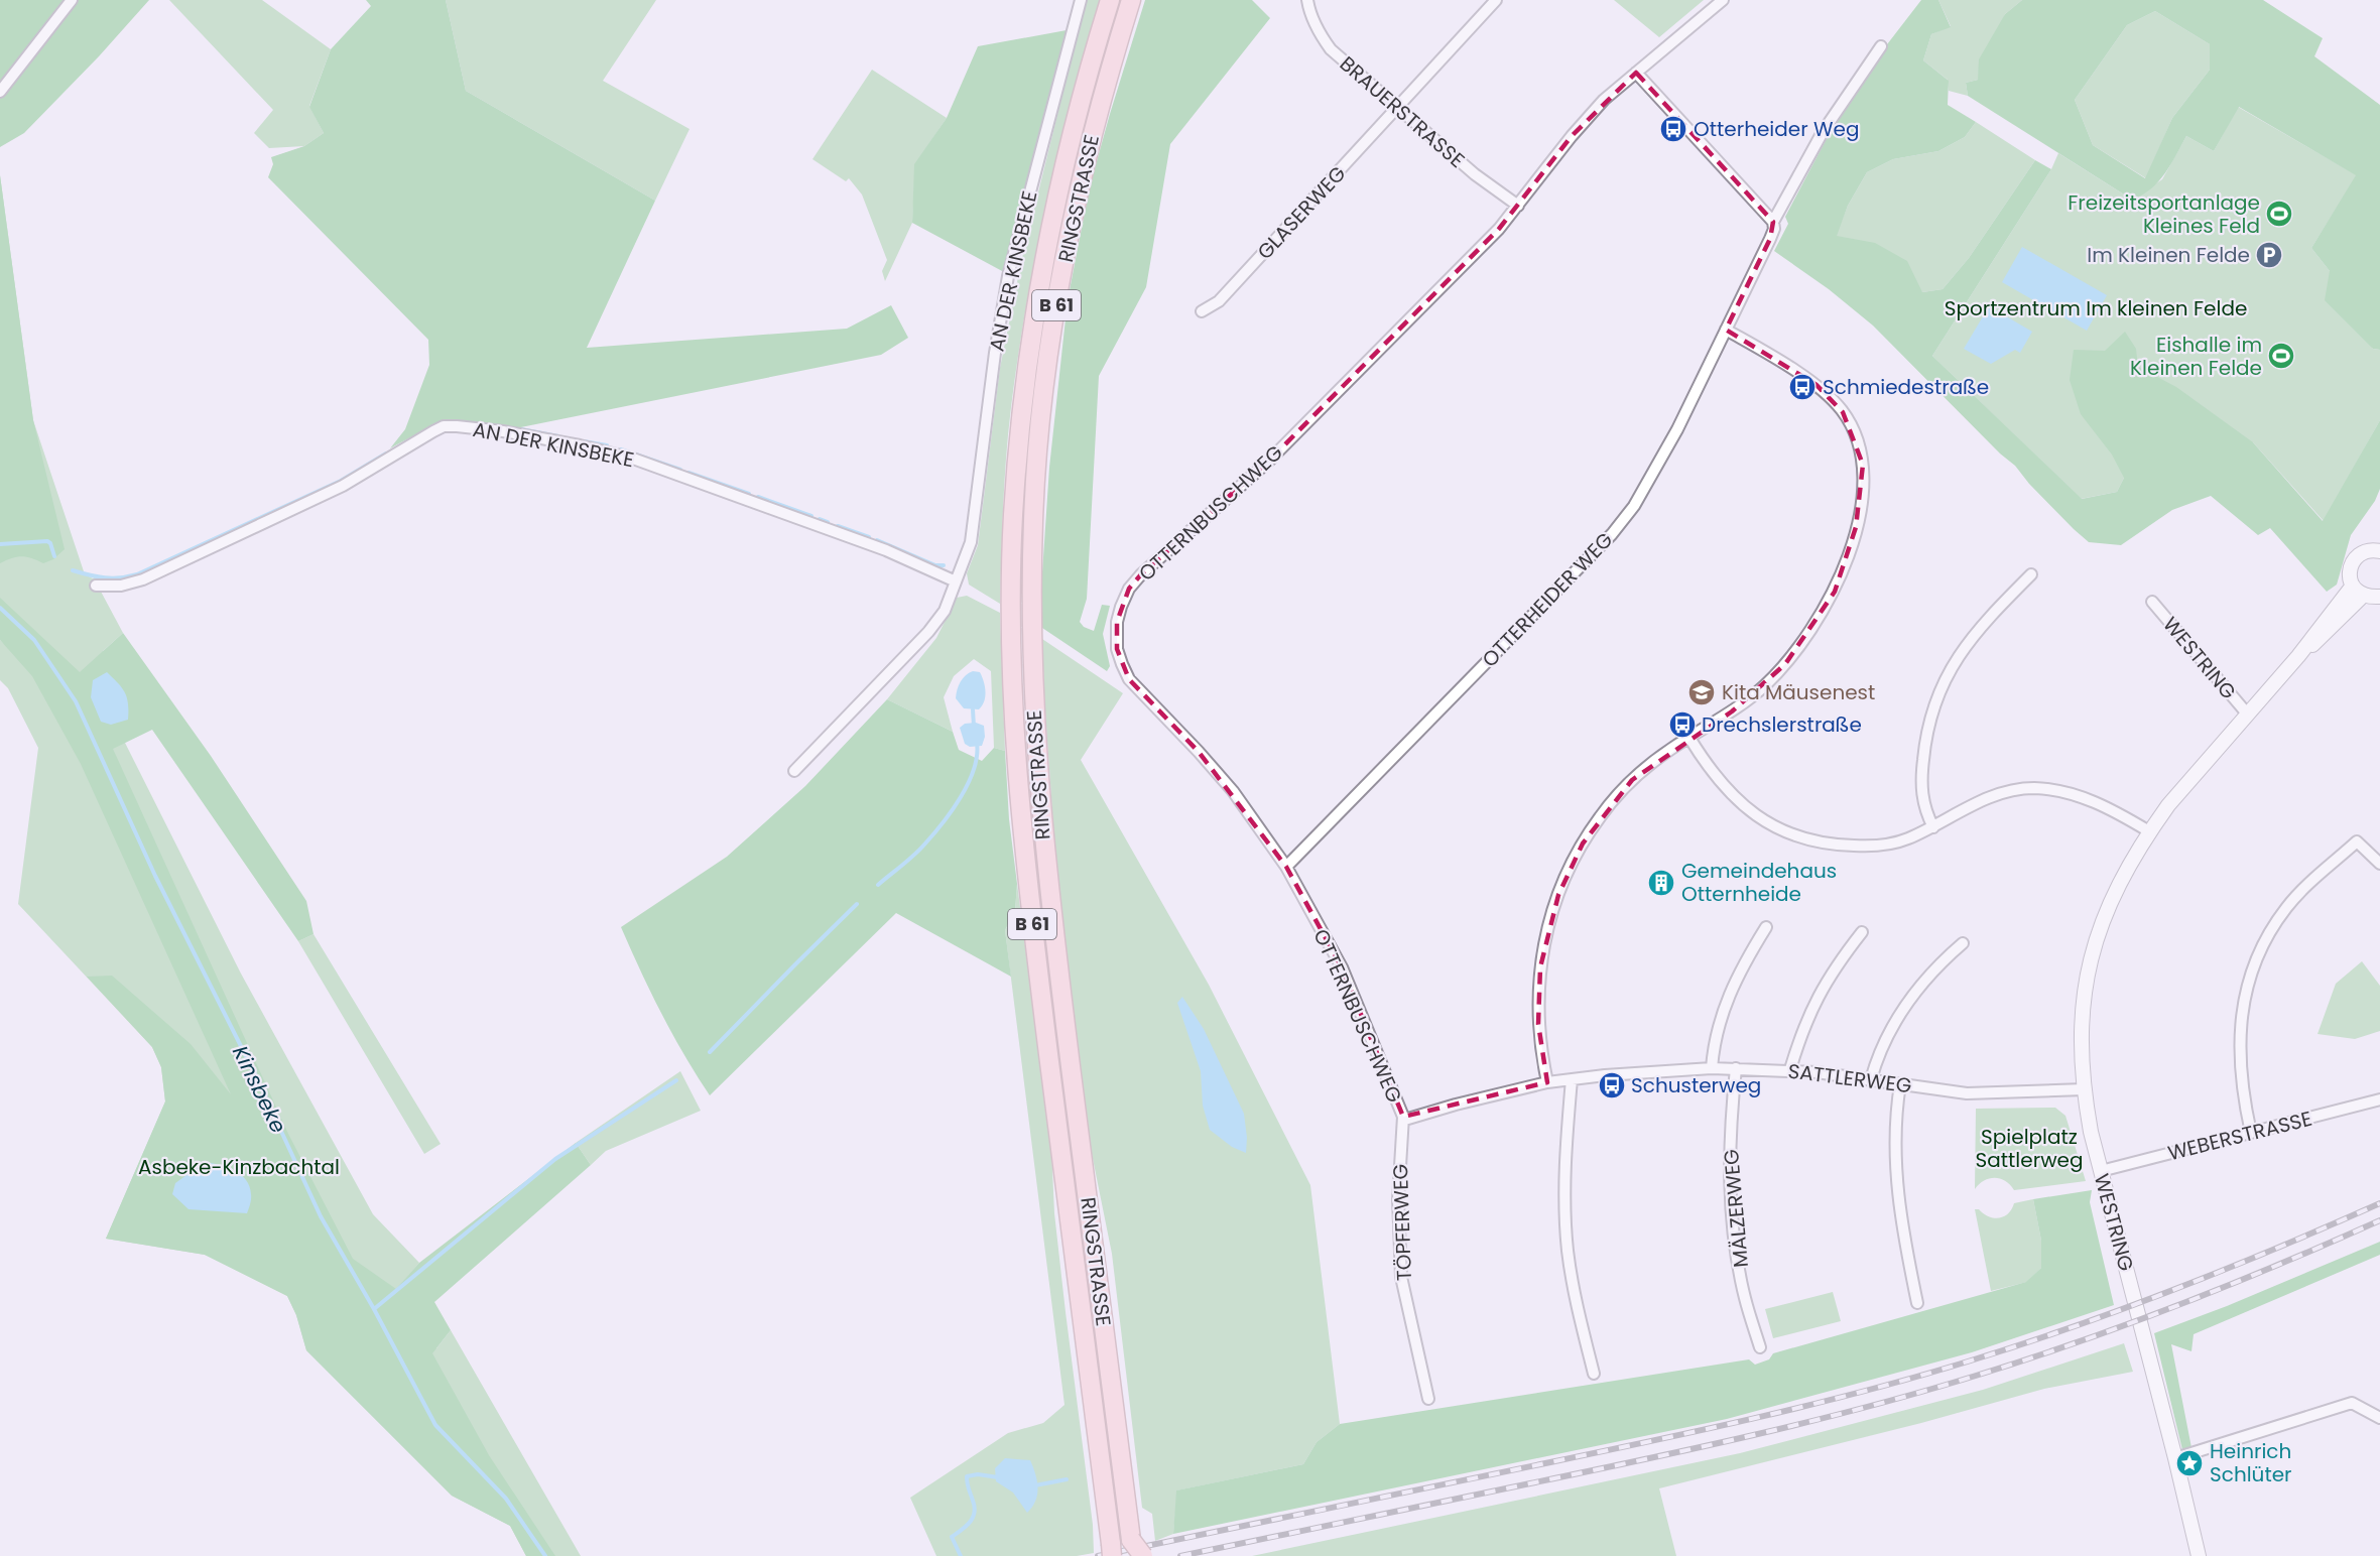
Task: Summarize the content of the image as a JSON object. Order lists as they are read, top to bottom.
{
  "streets": {
    "highway": ["RINGSTRASSE", "B 61"],
    "street": [
      "BRAUERSTRASSE",
      "GLASERWEG",
      "AN DER KINSBEKE",
      "OTTERNBUSCHWEG",
      "OTTERHEIDER WEG",
      "WESTRING",
      "SATTLERWEG",
      "WEBERSTRASSE",
      "MÄLZERWEG",
      "TÖPFERWEG"
    ]
  },
  "crossings": [
    ["BRAUERSTRASSE", "GLASERWEG"],
    ["BRAUERSTRASSE", "OTTERNBUSCHWEG"],
    ["RINGSTRASSE", "B 61"],
    ["OTTERNBUSCHWEG", "OTTERHEIDER WEG"],
    ["OTTERNBUSCHWEG", "SATTLERWEG"],
    ["OTTERNBUSCHWEG", "TÖPFERWEG"],
    ["WESTRING", "SATTLERWEG"],
    ["WESTRING", "WEBERSTRASSE"],
    ["SATTLERWEG", "MÄLZERWEG"],
    ["SATTLERWEG", "TÖPFERWEG"]
  ],
  "water": ["Kinsbeke"],
  "parks": ["Sportzentrum Im kleinen Felde", "Spielplatz Sattlerweg", "Asbeke-Kinzbachtal"],
  "places": {
    "bus stop": [
      "Otterheider Weg",
      "Schmiedestraße",
      "Drechslerstraße",
      "Schusterweg"
    ],
    "sports": ["Freizeitsportanlage Kleines Feld", "Eishalle im Kleinen Felde"],
    "parking": ["Im Kleinen Felde"],
    "school or university": ["Kita Mäusenest"],
    "building": ["Gemeindehaus Otternheide"],
    "place": ["Heinrich Schlüter"]
  }
}
